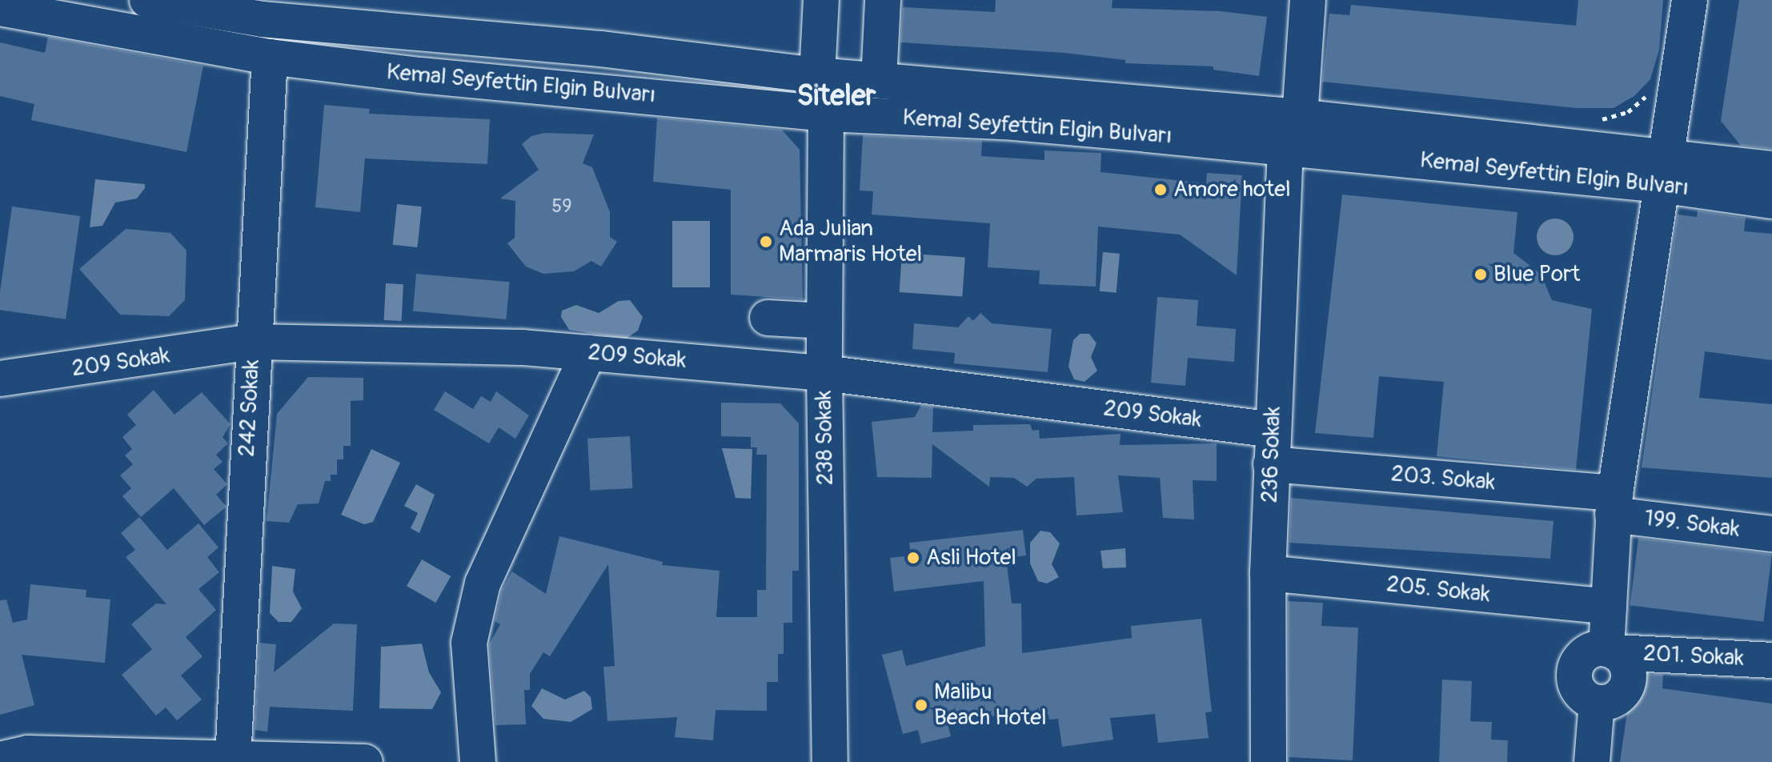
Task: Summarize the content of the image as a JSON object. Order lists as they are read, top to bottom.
{
  "streets": {
    "street": [
      "Kemal Seyfettin Elgin Bulvarı",
      "209 Sokak",
      "242 Sokak",
      "238 Sokak",
      "236 Sokak",
      "203. Sokak",
      "199. Sokak",
      "205. Sokak",
      "201. Sokak"
    ]
  },
  "crossings": [
    ["Kemal Seyfettin Elgin Bulvarı", "242 Sokak"],
    ["Kemal Seyfettin Elgin Bulvarı", "238 Sokak"],
    ["Kemal Seyfettin Elgin Bulvarı", "236 Sokak"],
    ["209 Sokak", "242 Sokak"],
    ["209 Sokak", "238 Sokak"],
    ["209 Sokak", "236 Sokak"],
    ["236 Sokak", "203. Sokak"],
    ["236 Sokak", "205. Sokak"],
    ["203. Sokak", "199. Sokak"]
  ],
  "districts": ["Siteler"],
  "places": [
    "Amore hotel",
    "Ada Julian Marmaris Hotel",
    "Blue Port",
    "Asli Hotel",
    "Malibu Beach Hotel"
  ],
  "house_numbers": ["59"]
}
